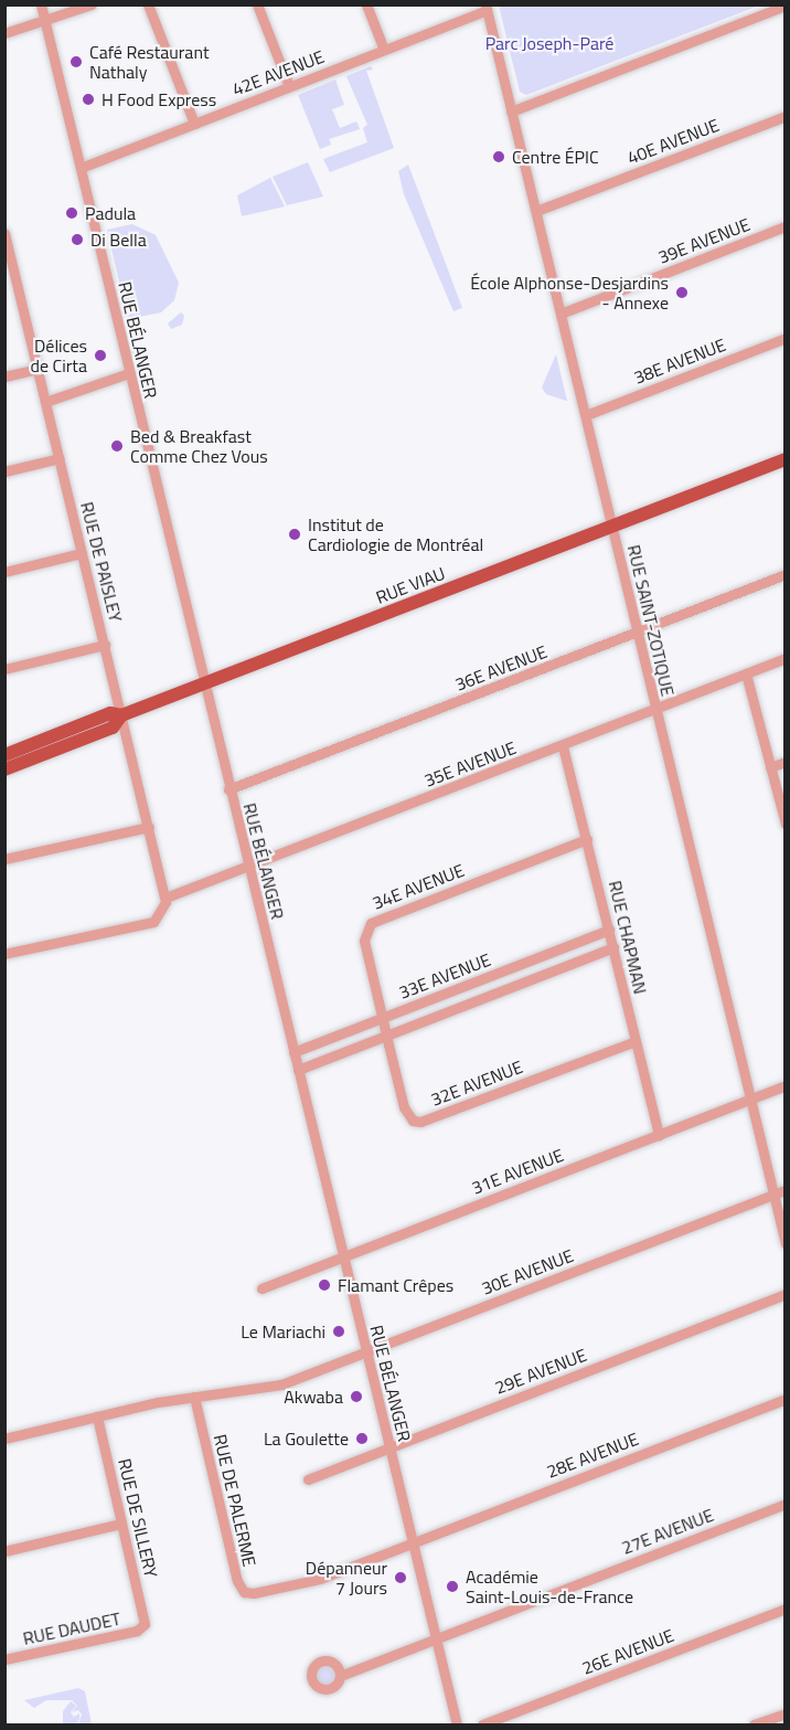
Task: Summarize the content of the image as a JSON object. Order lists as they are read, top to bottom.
{
  "streets": {
    "main road": ["RUE VIAU"],
    "street": [
      "42E AVENUE",
      "40E AVENUE",
      "39E AVENUE",
      "RUE BÉLANGER",
      "38E AVENUE",
      "RUE DE PAISLEY",
      "RUE SAINT-ZOTIQUE",
      "36E AVENUE",
      "35E AVENUE",
      "34E AVENUE",
      "RUE CHAPMAN",
      "33E AVENUE",
      "32E AVENUE",
      "31E AVENUE",
      "30E AVENUE",
      "29E AVENUE",
      "28E AVENUE",
      "RUE DE PALERME",
      "RUE DE SILLERY",
      "27E AVENUE",
      "RUE DAUDET",
      "26E AVENUE"
    ]
  },
  "crossings": [
    ["42E AVENUE", "RUE BÉLANGER"],
    ["42E AVENUE", "RUE SAINT-ZOTIQUE"],
    ["40E AVENUE", "RUE SAINT-ZOTIQUE"],
    ["39E AVENUE", "RUE SAINT-ZOTIQUE"],
    ["RUE BÉLANGER", "RUE VIAU"],
    ["RUE BÉLANGER", "36E AVENUE"],
    ["RUE BÉLANGER", "35E AVENUE"],
    ["RUE BÉLANGER", "33E AVENUE"],
    ["RUE BÉLANGER", "31E AVENUE"],
    ["RUE BÉLANGER", "30E AVENUE"],
    ["RUE BÉLANGER", "29E AVENUE"],
    ["RUE BÉLANGER", "28E AVENUE"],
    ["RUE BÉLANGER", "RUE DE PALERME"],
    ["RUE BÉLANGER", "27E AVENUE"],
    ["38E AVENUE", "RUE SAINT-ZOTIQUE"],
    ["RUE DE PAISLEY", "RUE VIAU"],
    ["RUE DE PAISLEY", "35E AVENUE"],
    ["RUE VIAU", "RUE SAINT-ZOTIQUE"],
    ["RUE SAINT-ZOTIQUE", "36E AVENUE"],
    ["RUE SAINT-ZOTIQUE", "35E AVENUE"],
    ["RUE SAINT-ZOTIQUE", "31E AVENUE"],
    ["RUE SAINT-ZOTIQUE", "30E AVENUE"],
    ["35E AVENUE", "RUE CHAPMAN"],
    ["34E AVENUE", "RUE CHAPMAN"],
    ["34E AVENUE", "33E AVENUE"],
    ["34E AVENUE", "32E AVENUE"],
    ["RUE CHAPMAN", "33E AVENUE"],
    ["RUE CHAPMAN", "32E AVENUE"],
    ["RUE CHAPMAN", "31E AVENUE"],
    ["33E AVENUE", "32E AVENUE"],
    ["30E AVENUE", "RUE DE PALERME"],
    ["30E AVENUE", "RUE DE SILLERY"],
    ["28E AVENUE", "RUE DE PALERME"],
    ["RUE DE SILLERY", "RUE DAUDET"]
  ],
  "parks": ["Parc Joseph-Paré"],
  "places": [
    "Café Restaurant Nathaly",
    "H Food Express",
    "Centre ÉPIC",
    "Padula",
    "Di Bella",
    "École Alphonse-Desjardins - Annexe",
    "Délices de Cirta",
    "Bed & Breakfast Comme Chez Vous",
    "Institut de Cardiologie de Montréal",
    "Flamant Crêpes",
    "Le Mariachi",
    "Akwaba",
    "La Goulette",
    "Dépanneur 7 Jours",
    "Académie Saint-Louis-de-France"
  ]
}
